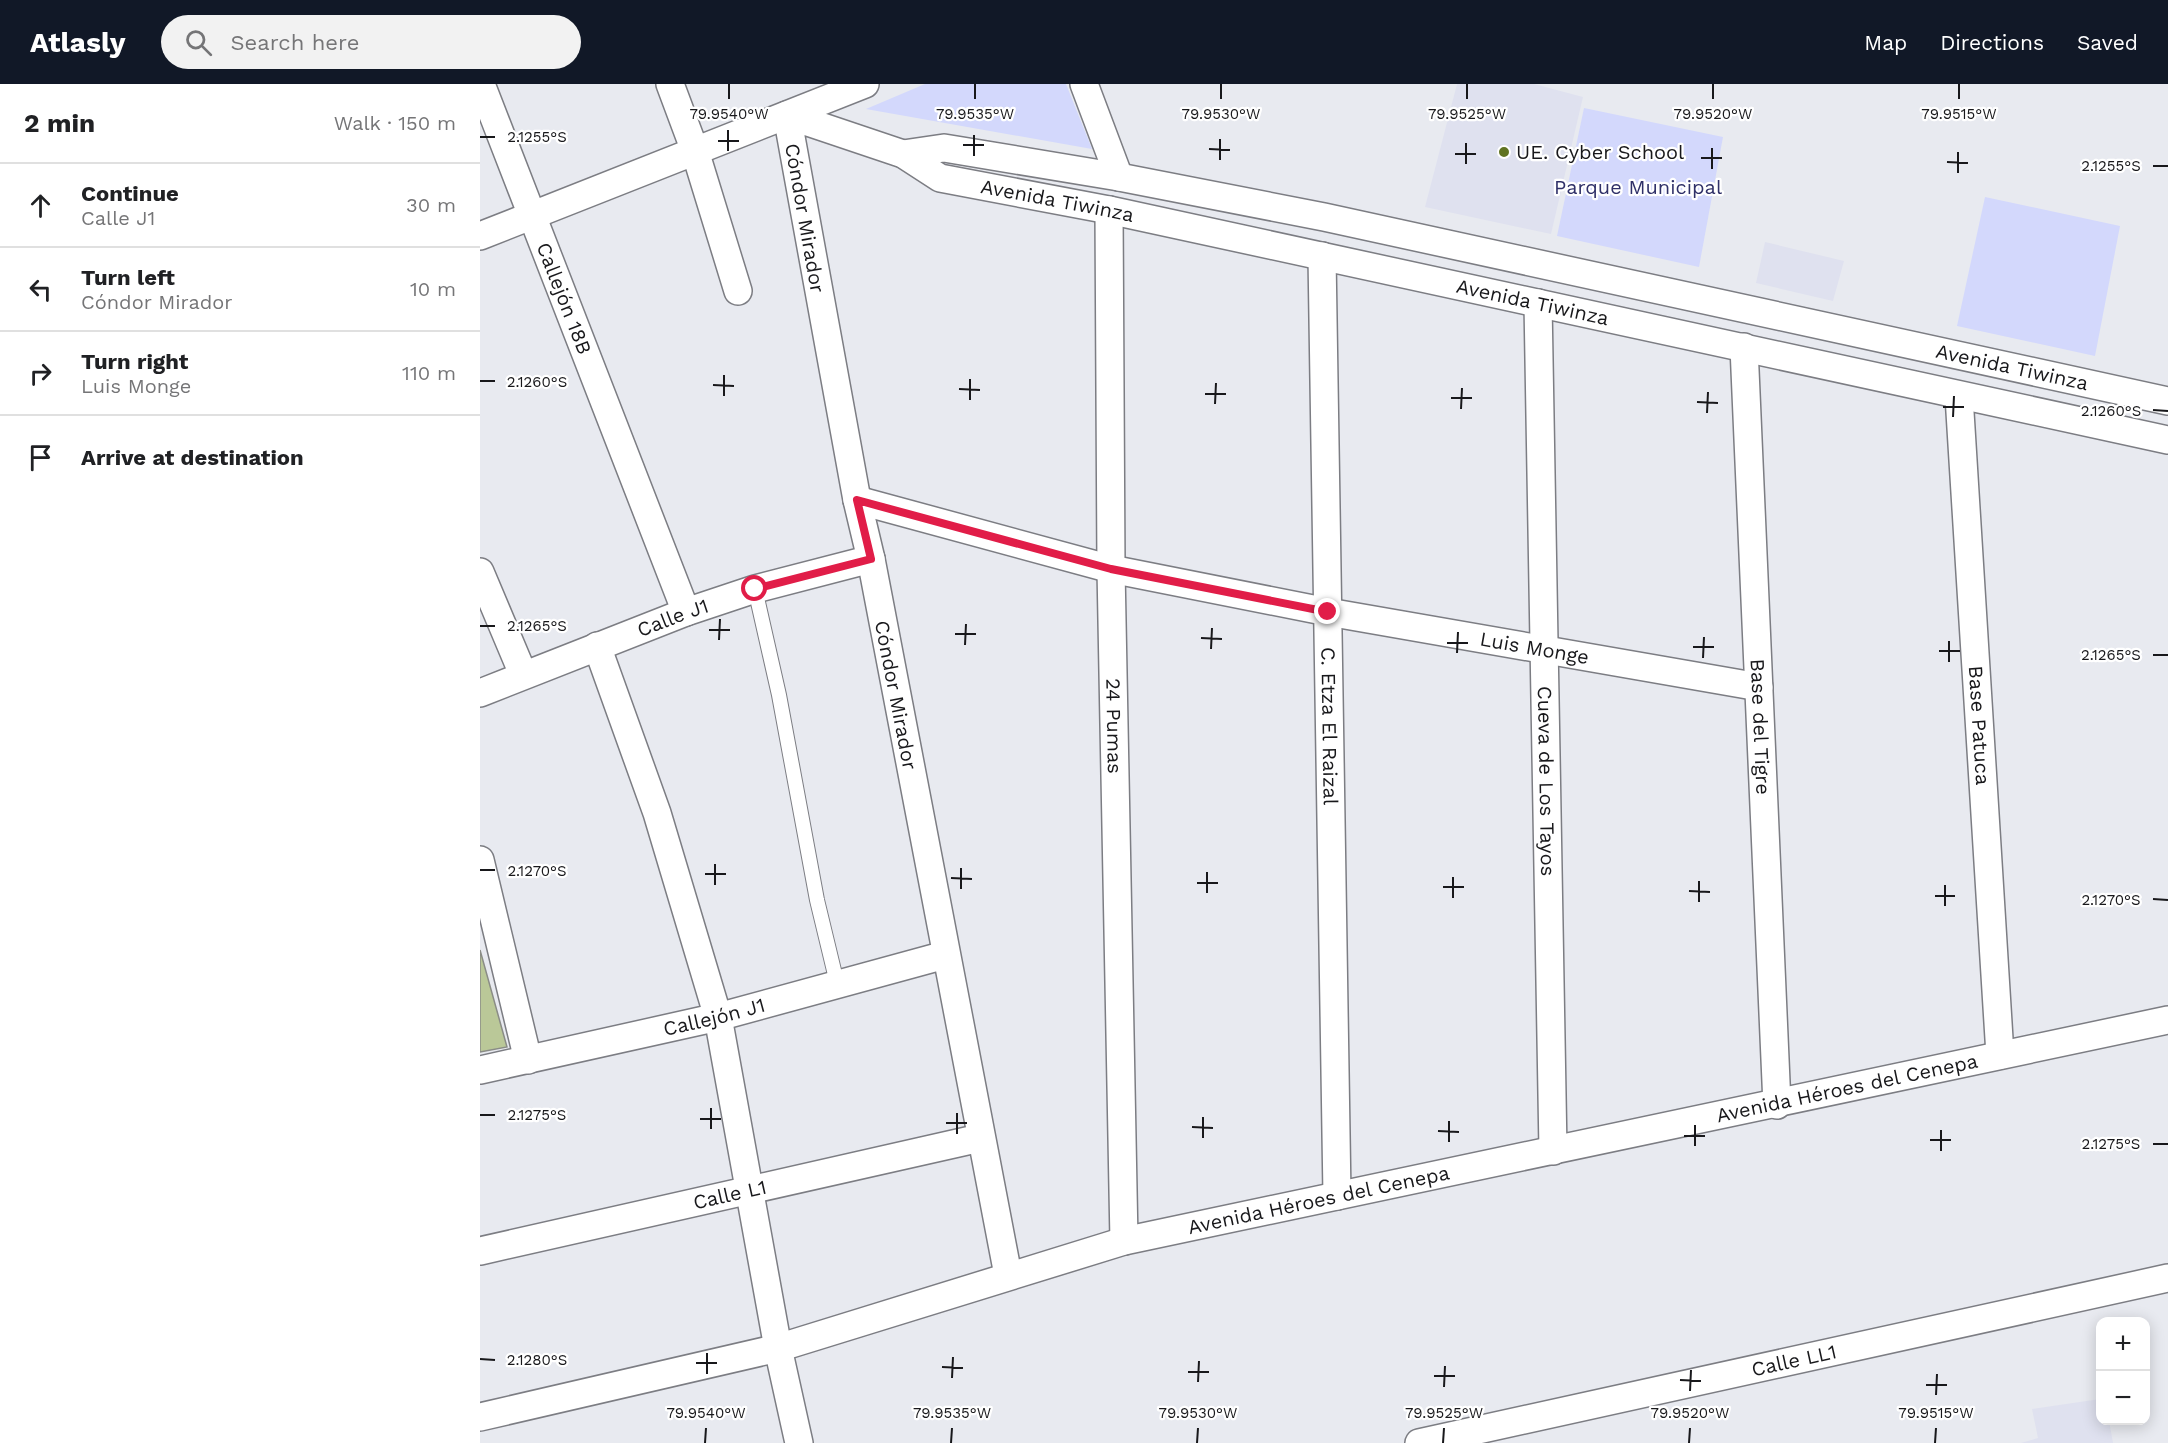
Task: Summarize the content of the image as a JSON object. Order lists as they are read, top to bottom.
{
  "streets": {
    "street": [
      "Avenida Tiwinza",
      "Cóndor Mirador",
      "Callejón 18B",
      "Calle J1",
      "Luis Monge",
      "24 Pumas",
      "C. Etza El Raizal",
      "Base del Tigre",
      "Base Patuca",
      "Cueva de Los Tayos",
      "Callejón J1",
      "Avenida Héroes del Cenepa",
      "Calle L1",
      "Calle LL1"
    ]
  },
  "crossings": [
    ["Avenida Tiwinza", "Cóndor Mirador"],
    ["Avenida Tiwinza", "24 Pumas"],
    ["Avenida Tiwinza", "C. Etza El Raizal"],
    ["Avenida Tiwinza", "Base del Tigre"],
    ["Avenida Tiwinza", "Base Patuca"],
    ["Avenida Tiwinza", "Cueva de Los Tayos"],
    ["Cóndor Mirador", "Calle J1"],
    ["Cóndor Mirador", "Luis Monge"],
    ["Cóndor Mirador", "Callejón J1"],
    ["Cóndor Mirador", "Avenida Héroes del Cenepa"],
    ["Cóndor Mirador", "Calle L1"],
    ["Callejón 18B", "Calle J1"],
    ["Luis Monge", "24 Pumas"],
    ["Luis Monge", "C. Etza El Raizal"],
    ["Luis Monge", "Base del Tigre"],
    ["Luis Monge", "Cueva de Los Tayos"],
    ["24 Pumas", "Avenida Héroes del Cenepa"],
    ["C. Etza El Raizal", "Avenida Héroes del Cenepa"],
    ["Base del Tigre", "Avenida Héroes del Cenepa"],
    ["Base Patuca", "Avenida Héroes del Cenepa"],
    ["Cueva de Los Tayos", "Avenida Héroes del Cenepa"]
  ],
  "parks": ["Parque Municipal"],
  "places": ["UE. Cyber School"],
  "page": {
    "header": "Atlasly",
    "search": "Search here",
    "nav": ["Map", "Directions", "Saved"],
    "heading": ["2 min", "Walk · 150 m"],
    "list": [
      ["Continue", "Calle J1", "30 m"],
      ["Turn left", "Cóndor Mirador", "10 m"],
      ["Turn right", "Luis Monge", "110 m"],
      "Arrive at destination"
    ],
    "map_buttons": ["+", "−"]
  },
  "coordinates": [
    "79.9540°W",
    "79.9535°W",
    "79.9530°W",
    "79.9525°W",
    "79.9520°W",
    "79.9515°W",
    "2.1255°S",
    "2.1260°S",
    "2.1265°S",
    "2.1270°S",
    "2.1275°S",
    "2.1280°S"
  ]
}
